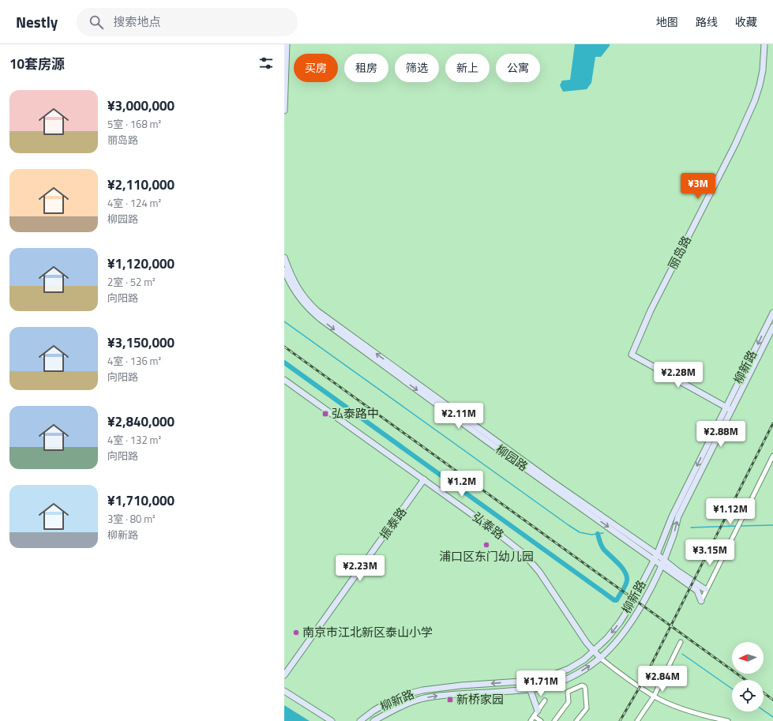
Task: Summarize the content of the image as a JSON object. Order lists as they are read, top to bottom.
{
  "streets": {
    "street": [
      "丽岛路",
      "柳新路",
      "柳园路",
      "振泰路",
      "弘泰路"
    ]
  },
  "crossings": [
    ["丽岛路", "柳新路"],
    ["柳新路", "柳园路"],
    ["柳新路", "弘泰路"],
    ["振泰路", "弘泰路"]
  ],
  "places": {
    "transit": ["弘泰路中", "新桥家园"],
    "other": ["浦口区东门幼儿园", "南京市江北新区泰山小学"]
  },
  "north": "left",
  "page": {
    "header": "Nestly",
    "search": "搜索地点",
    "nav": ["地图", "路线", "收藏"],
    "heading": "10套房源",
    "chip": [
      "买房",
      "租房",
      "筛选",
      "新上",
      "公寓"
    ],
    "list": [
      {
        "name": "¥3,000,000",
        "note": "5室 · 168 m² · 丽岛路"
      },
      {
        "name": "¥2,110,000",
        "note": "4室 · 124 m² · 柳园路"
      },
      {
        "name": "¥1,120,000",
        "note": "2室 · 52 m² · 向阳路"
      },
      {
        "name": "¥3,150,000",
        "note": "4室 · 136 m² · 向阳路"
      },
      {
        "name": "¥2,840,000",
        "note": "4室 · 132 m² · 向阳路"
      },
      {
        "name": "¥1,710,000",
        "note": "3室 · 80 m² · 柳新路"
      }
    ],
    "price": [
      "¥3M",
      "¥2.28M",
      "¥2.11M",
      "¥2.88M",
      "¥1.2M",
      "¥1.12M",
      "¥3.15M",
      "¥2.23M",
      "¥2.84M",
      "¥1.71M"
    ]
  }
}
